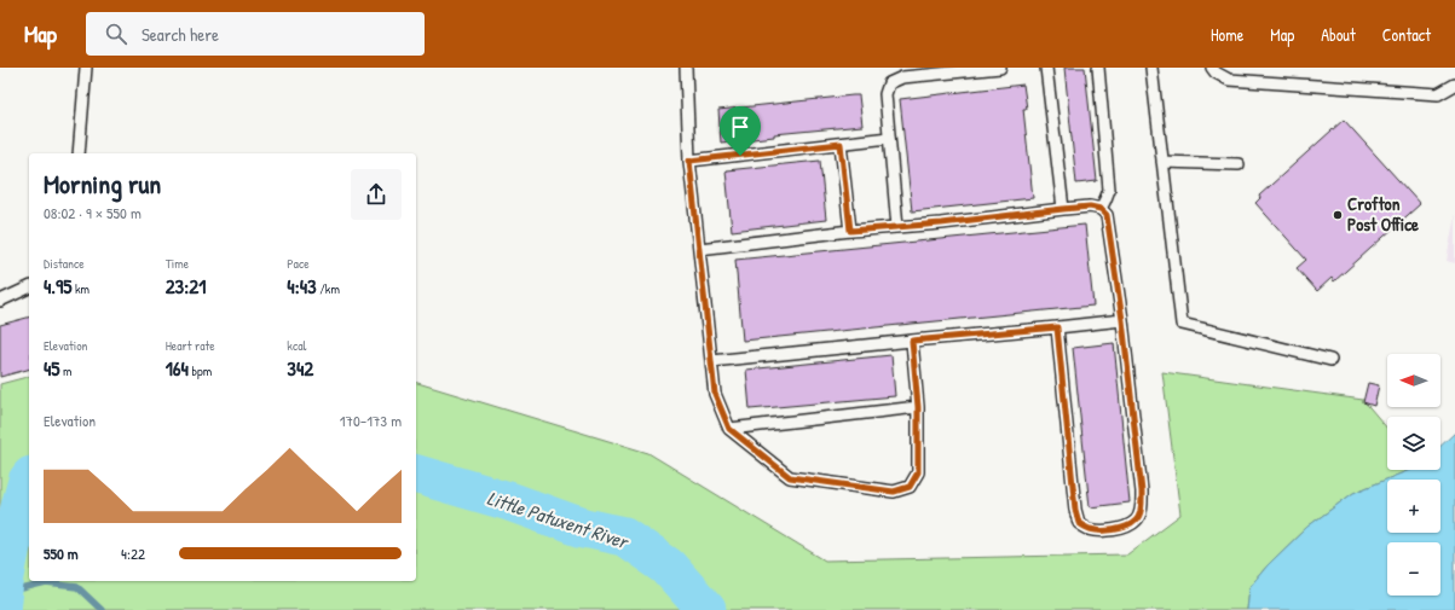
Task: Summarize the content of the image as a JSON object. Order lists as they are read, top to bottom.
{
  "water": ["Little Patuxent River"],
  "places": ["Crofton Post Office"],
  "north": "left",
  "page": {
    "header": "Map",
    "search": "Search here",
    "nav": [
      "Home",
      "Map",
      "About",
      "Contact"
    ],
    "heading": ["Morning run", "08:02 · 9 × 550 m"],
    "stats": [
      ["Distance", "4.95 km"],
      ["Time", "23:21"],
      ["Pace", "4:43 /km"],
      ["Elevation", "45 m"],
      ["Heart rate", "164 bpm"],
      ["kcal", "342"]
    ],
    "map_buttons": ["+", "−"],
    "chart": ["Elevation", "170–173 m"],
    "list": [
      {
        "name": "550 m",
        "note": "4:22"
      }
    ]
  }
}
